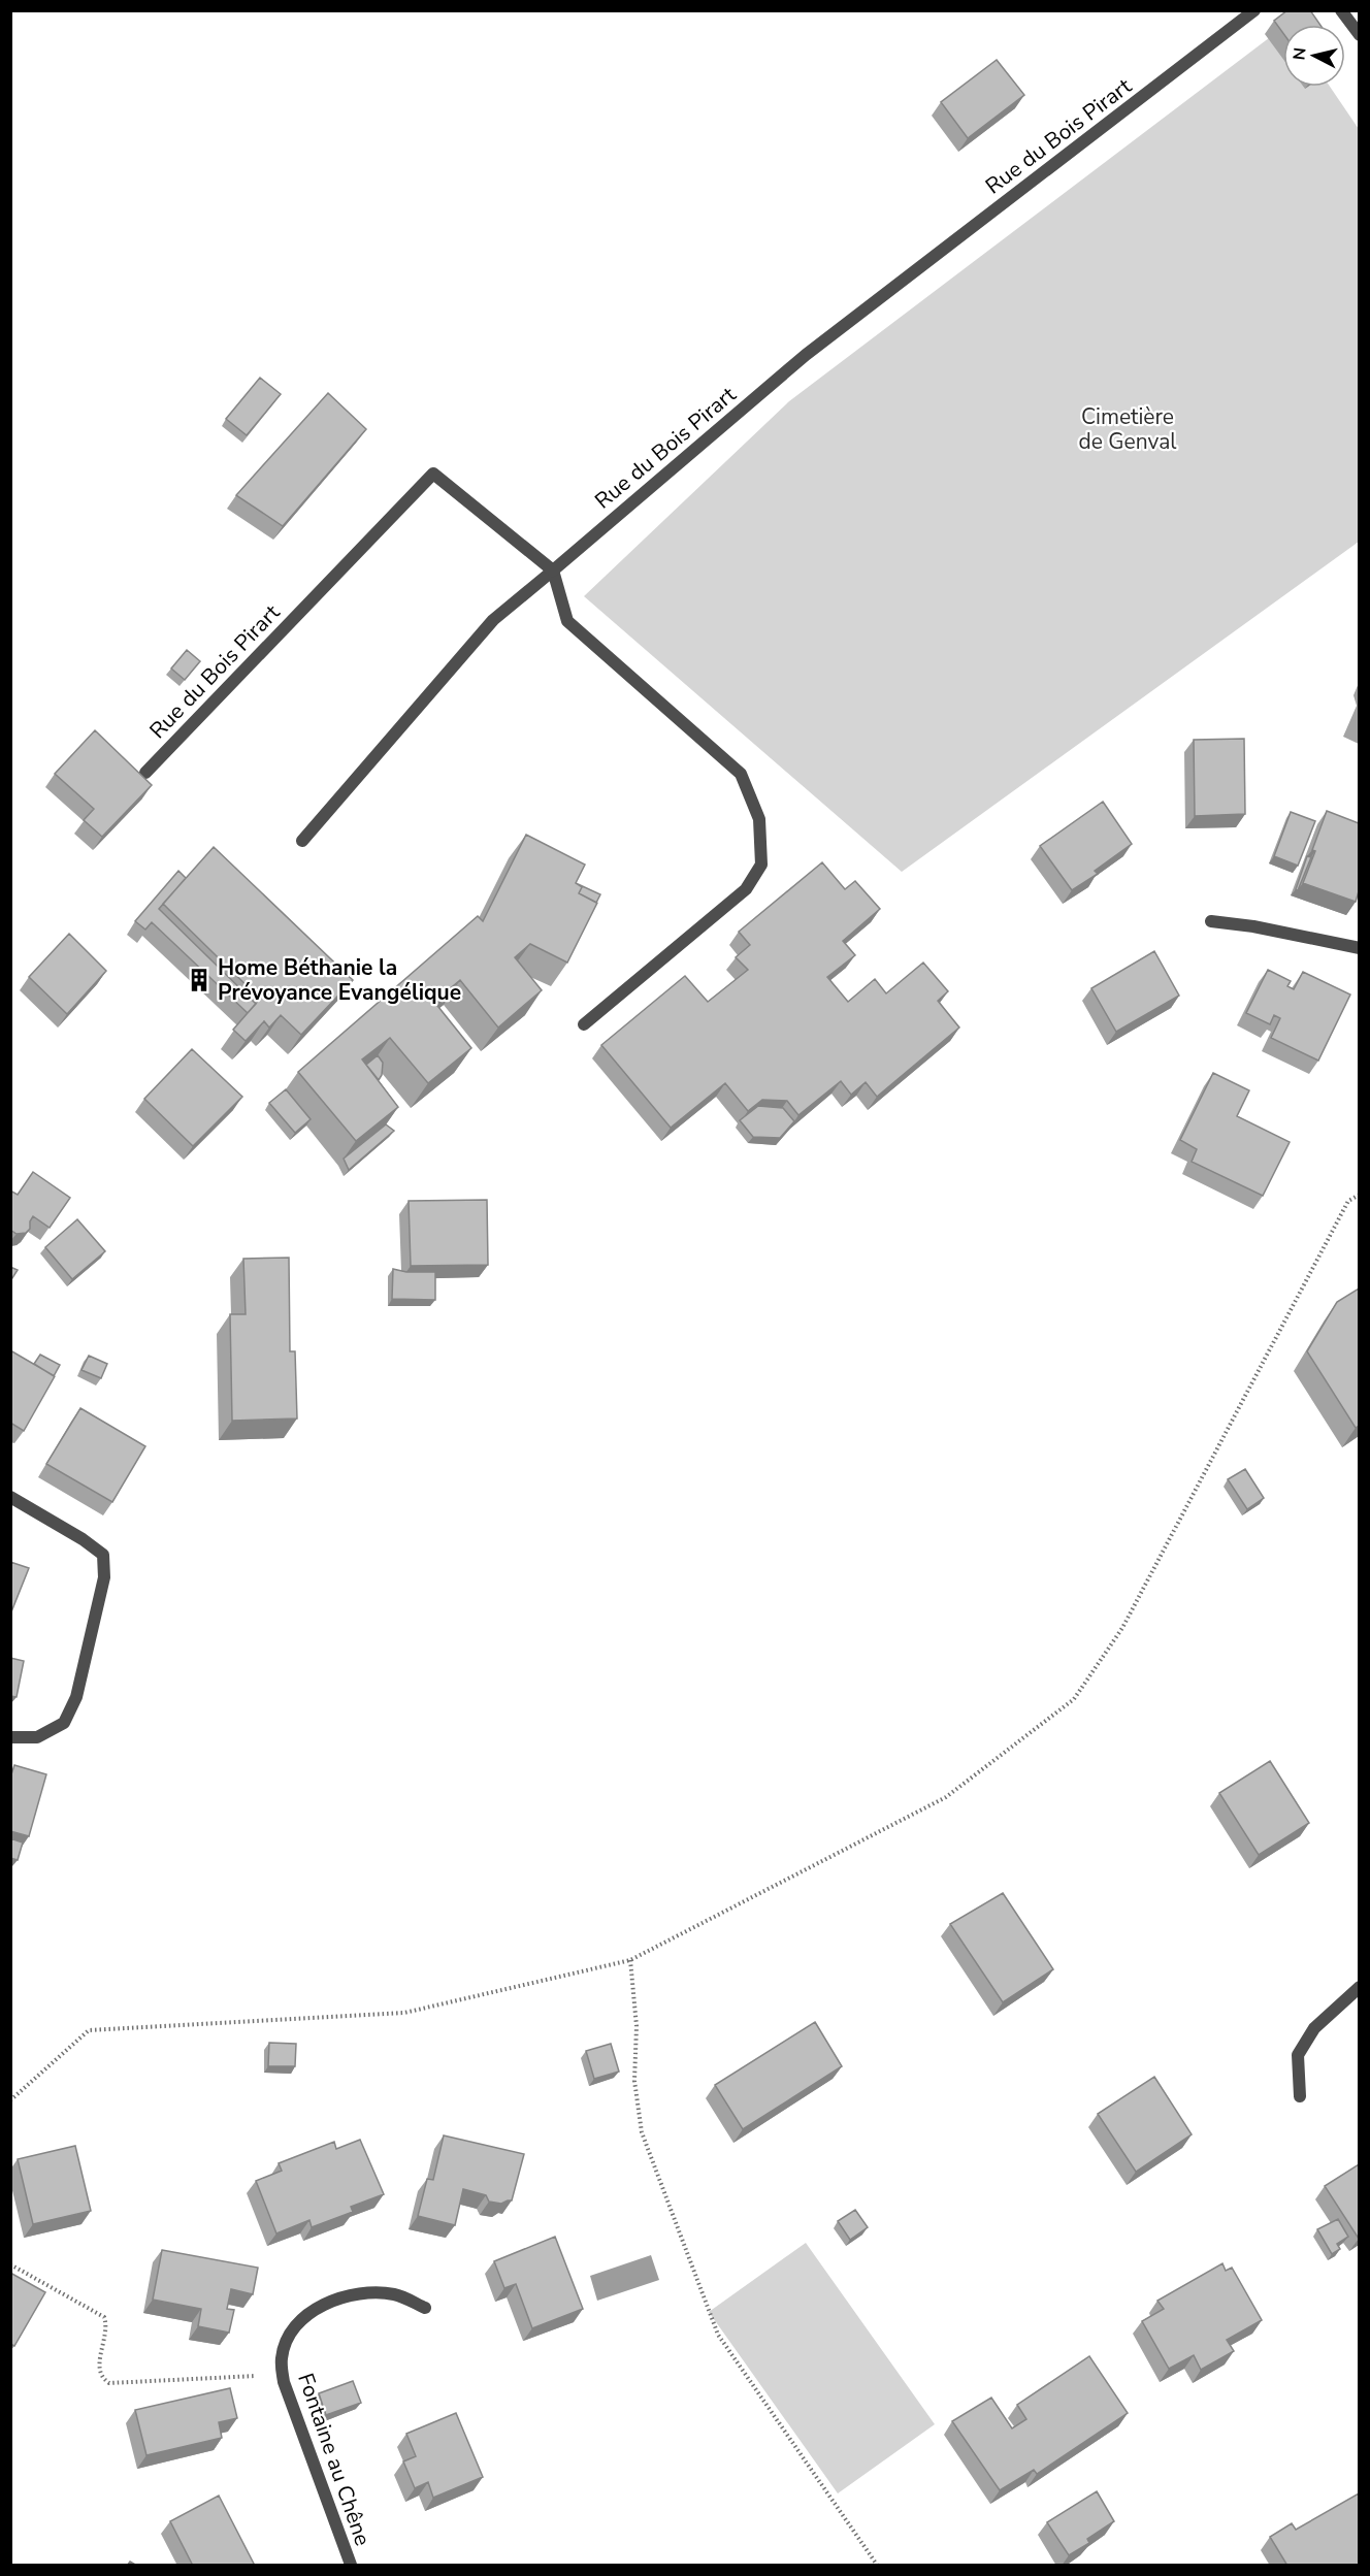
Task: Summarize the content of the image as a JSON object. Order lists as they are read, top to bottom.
{
  "streets": {
    "street": ["Rue du Bois Pirart", "Fontaine au Chêne"]
  },
  "parks": ["Cimetière de Genval"],
  "places": {
    "building": ["Home Béthanie la Prévoyance Evangélique"]
  },
  "north": "left"
}
